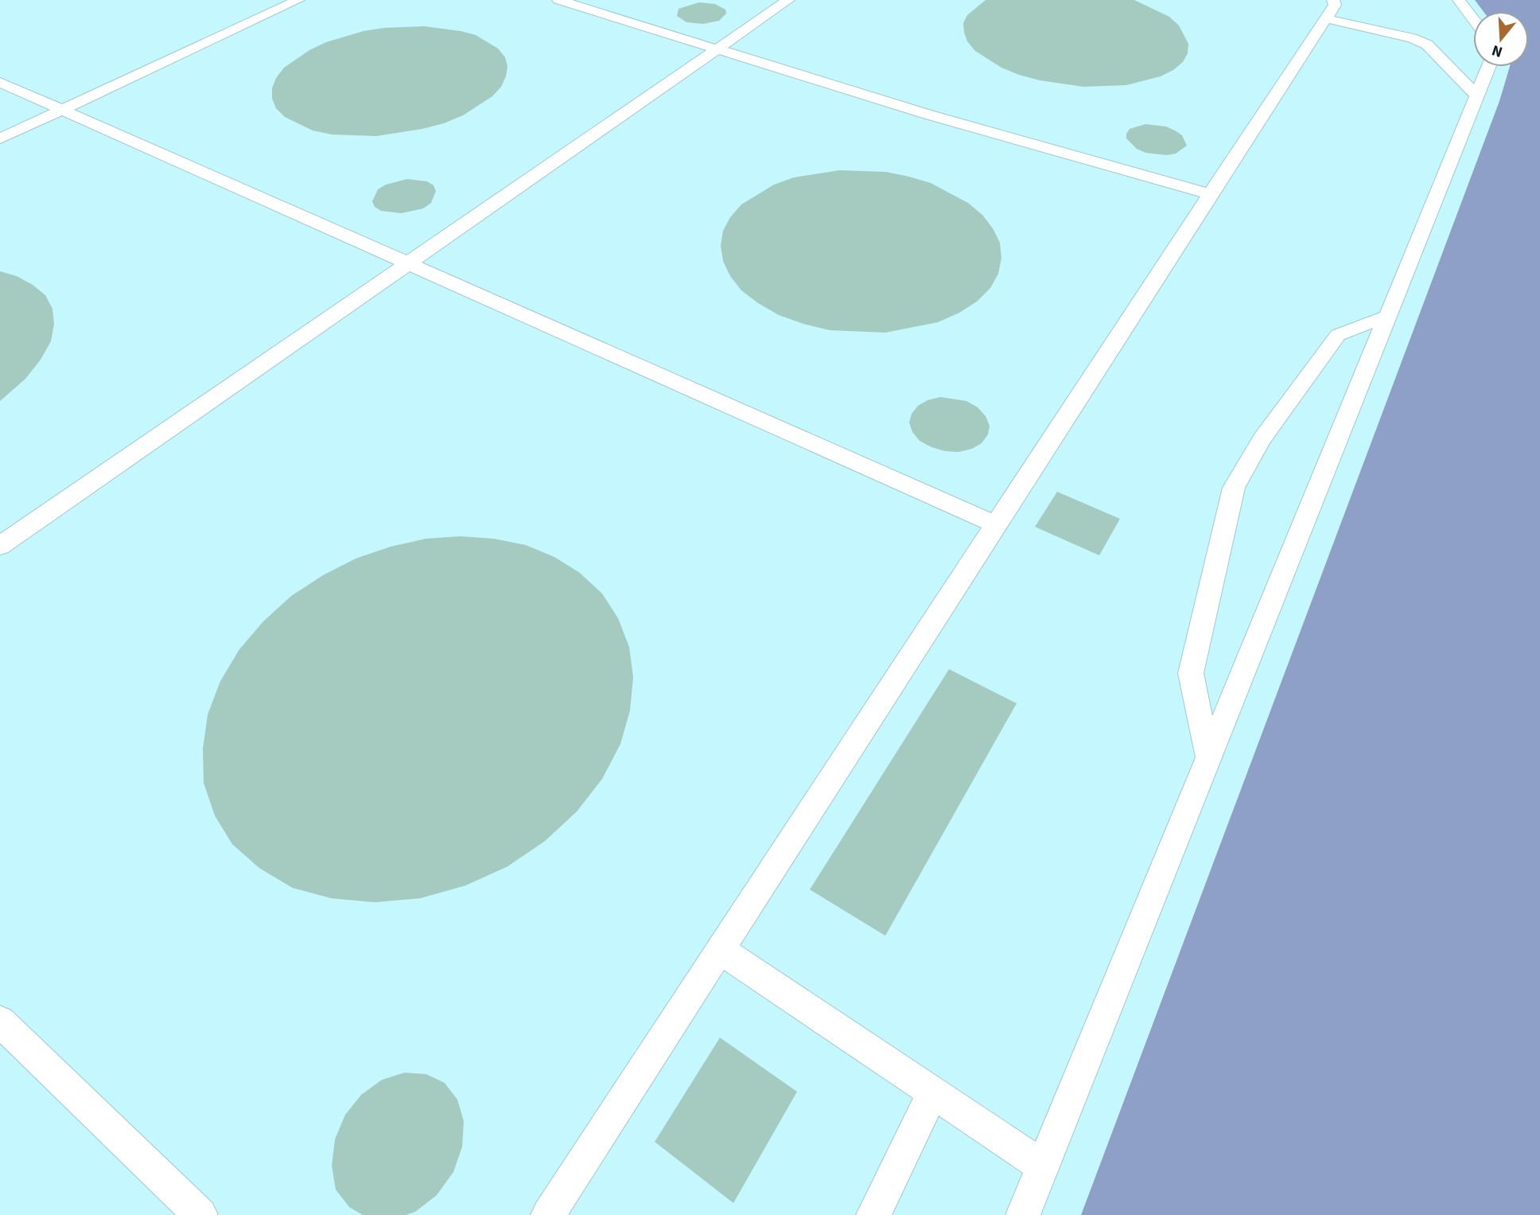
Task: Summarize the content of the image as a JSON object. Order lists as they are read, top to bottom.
{
  "north": "bottom"
}
